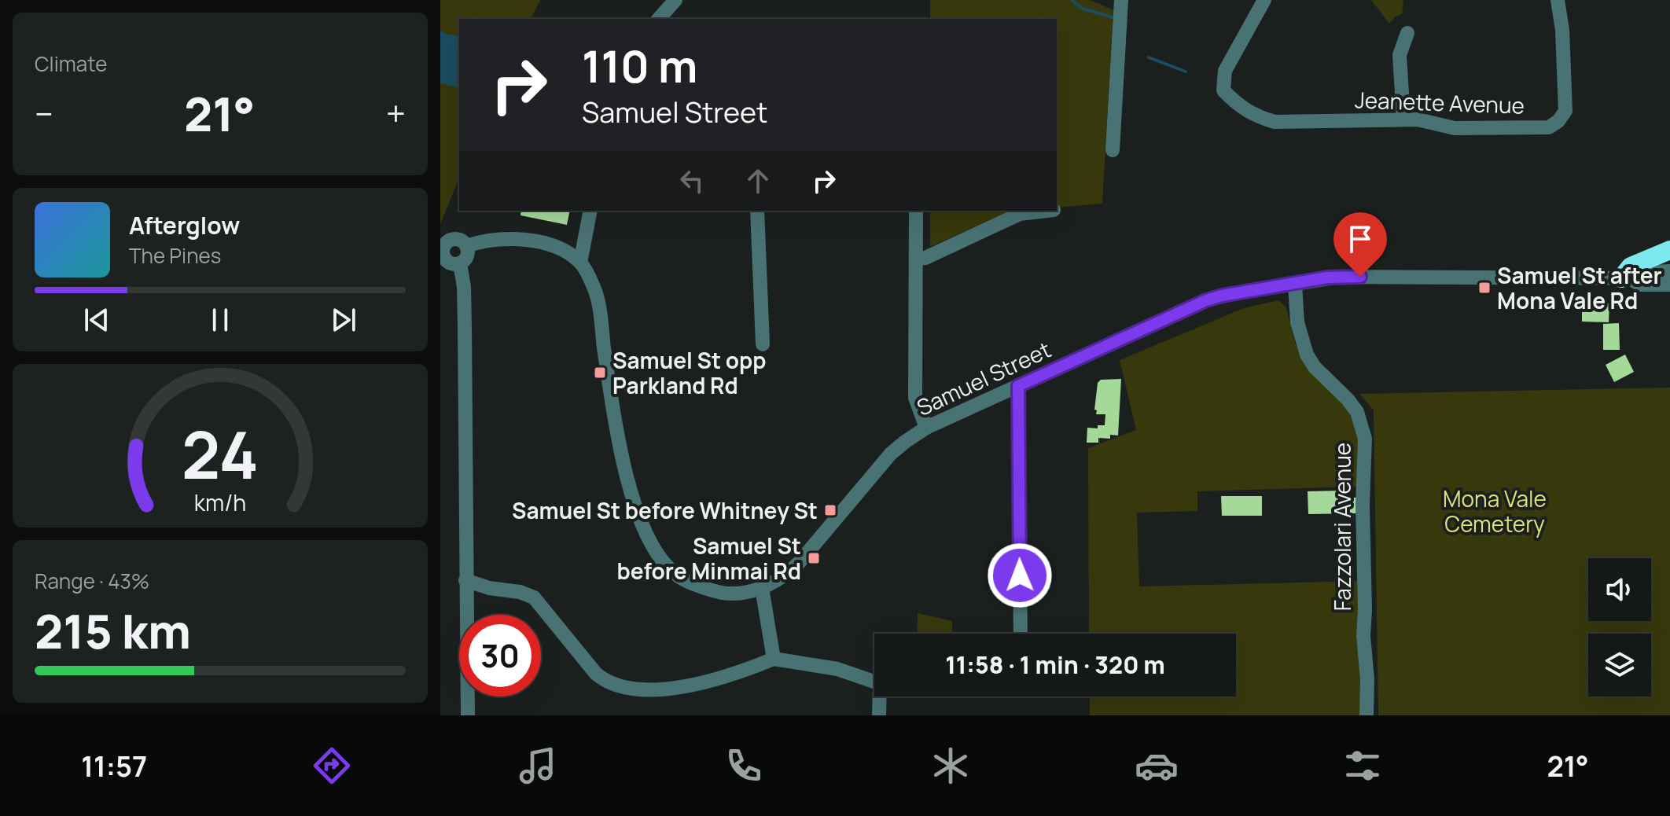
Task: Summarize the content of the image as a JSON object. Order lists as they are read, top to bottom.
{
  "streets": {
    "street": ["Jeanette Avenue", "Samuel Street", "Fazzolari Avenue"]
  },
  "crossings": [
    ["Samuel Street", "Fazzolari Avenue"]
  ],
  "parks": ["Mona Vale Cemetery"],
  "places": {
    "transit": [
      "Samuel St after Mona Vale Rd",
      "Samuel St opp Parkland Rd",
      "Samuel St before Whitney St",
      "Samuel St before Minmai Rd"
    ]
  },
  "page": {
    "tile": [
      "Climate",
      ["Range · 43%", "215 km"]
    ],
    "turn": ["110 m", "Samuel Street"],
    "heat": ["−", "21°", "+"],
    "song": ["Afterglow", "The Pines"],
    "limit": "30",
    "trip": "11:58 · 1 min · 320 m",
    "tabs": ["11:57", "21°"],
    "gauge": ["24", "km/h"]
  }
}
